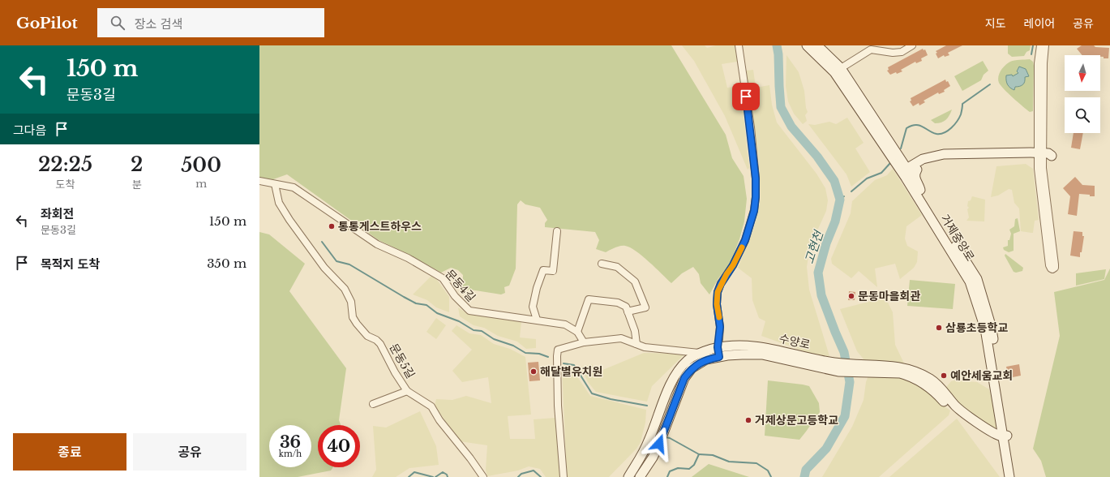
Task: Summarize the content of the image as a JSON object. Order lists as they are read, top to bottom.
{
  "streets": {
    "main road": ["거제중앙로", "수양로"],
    "street": ["문동4길", "문동5길"]
  },
  "crossings": [
    ["거제중앙로", "수양로"],
    ["문동4길", "문동5길"]
  ],
  "water": ["고현천"],
  "places": [
    "통통게스트하우스",
    "문동마을회관",
    "삼룡초등학교",
    "해달별유치원",
    "예안세움교회",
    "거제상문고등학교"
  ],
  "north": "bottom",
  "page": {
    "header": "GoPilot",
    "search": "장소 검색",
    "nav": ["지도", "레이어", "공유"],
    "turn": ["150 m", "문동3길"],
    "then": "그다음",
    "eta": [
      "22:25",
      "도착",
      "2",
      "분",
      "500",
      "m"
    ],
    "list": [
      {
        "name": "좌회전",
        "note": "문동3길",
        "value": "150 m"
      },
      {
        "name": "목적지 도착",
        "value": "350 m"
      }
    ],
    "speed": "36 km/h",
    "limit": "40",
    "buttons": ["종료", "공유"]
  }
}
